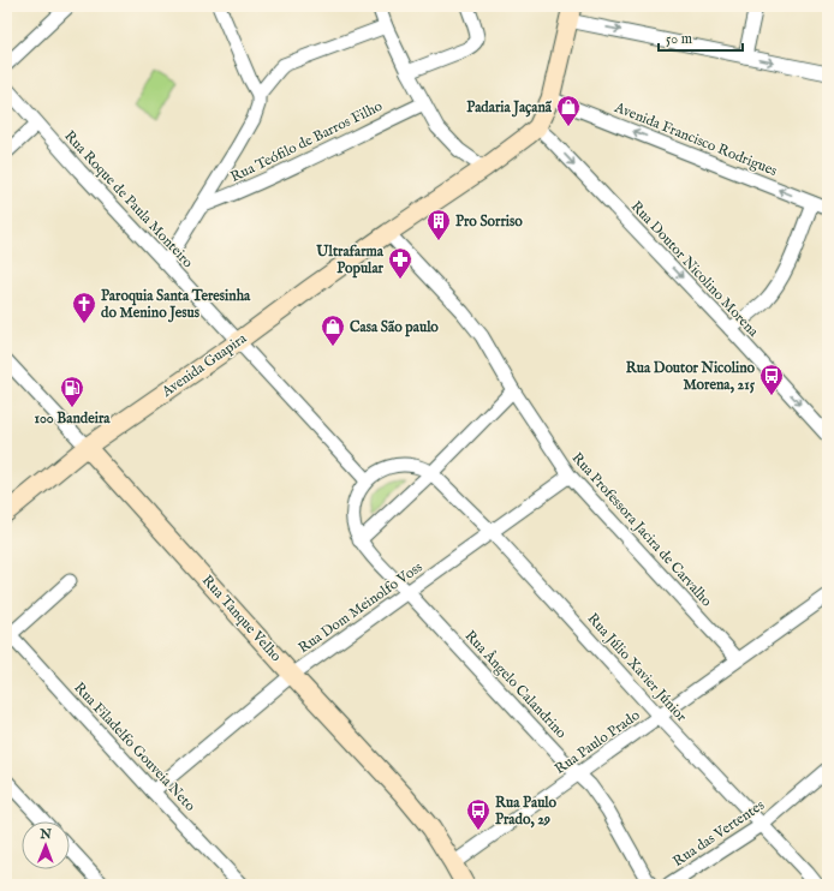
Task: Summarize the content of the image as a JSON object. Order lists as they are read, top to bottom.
{
  "streets": {
    "main road": ["Avenida Guapira", "Rua Tanque Velho"],
    "street": [
      "Avenida Francisco Rodrigues",
      "Rua Teófilo de Barros Filho",
      "Rua Roque de Paula Monteiro",
      "Rua Doutor Nicolino Morena",
      "Rua Professora Jacira de Carvalho",
      "Rua Dom Meinolfo Voss",
      "Rua Júlio Xavier Júnior",
      "Rua Ângelo Calandrino",
      "Rua Paulo Prado",
      "Rua Filadelfo Gouveia Neto",
      "Rua das Vertentes"
    ]
  },
  "crossings": [
    ["Avenida Francisco Rodrigues", "Avenida Guapira"],
    ["Rua Roque de Paula Monteiro", "Avenida Guapira"],
    ["Rua Doutor Nicolino Morena", "Avenida Guapira"],
    ["Avenida Guapira", "Rua Professora Jacira de Carvalho"],
    ["Avenida Guapira", "Rua Tanque Velho"],
    ["Rua Professora Jacira de Carvalho", "Rua Dom Meinolfo Voss"],
    ["Rua Professora Jacira de Carvalho", "Rua Paulo Prado"],
    ["Rua Dom Meinolfo Voss", "Rua Tanque Velho"],
    ["Rua Dom Meinolfo Voss", "Rua Júlio Xavier Júnior"],
    ["Rua Dom Meinolfo Voss", "Rua Ângelo Calandrino"],
    ["Rua Dom Meinolfo Voss", "Rua Filadelfo Gouveia Neto"],
    ["Rua Tanque Velho", "Rua Paulo Prado"],
    ["Rua Júlio Xavier Júnior", "Rua Paulo Prado"],
    ["Rua Júlio Xavier Júnior", "Rua das Vertentes"],
    ["Rua Ângelo Calandrino", "Rua Paulo Prado"]
  ],
  "one_way": ["Rua Doutor Nicolino Morena"],
  "places": {
    "shop": ["Padaria Jaçanã", "Casa São paulo"],
    "building": ["Pro Sorriso"],
    "pharmacy": ["Ultrafarma Popular"],
    "church": ["Paroquia Santa Teresinha do Menino Jesus"],
    "bus stop": ["Rua Doutor Nicolino Morena, 215", "Rua Paulo Prado, 29"],
    "fuel station": ["100 Bandeira"]
  },
  "scale_bar": "50 m",
  "north": "top"
}
